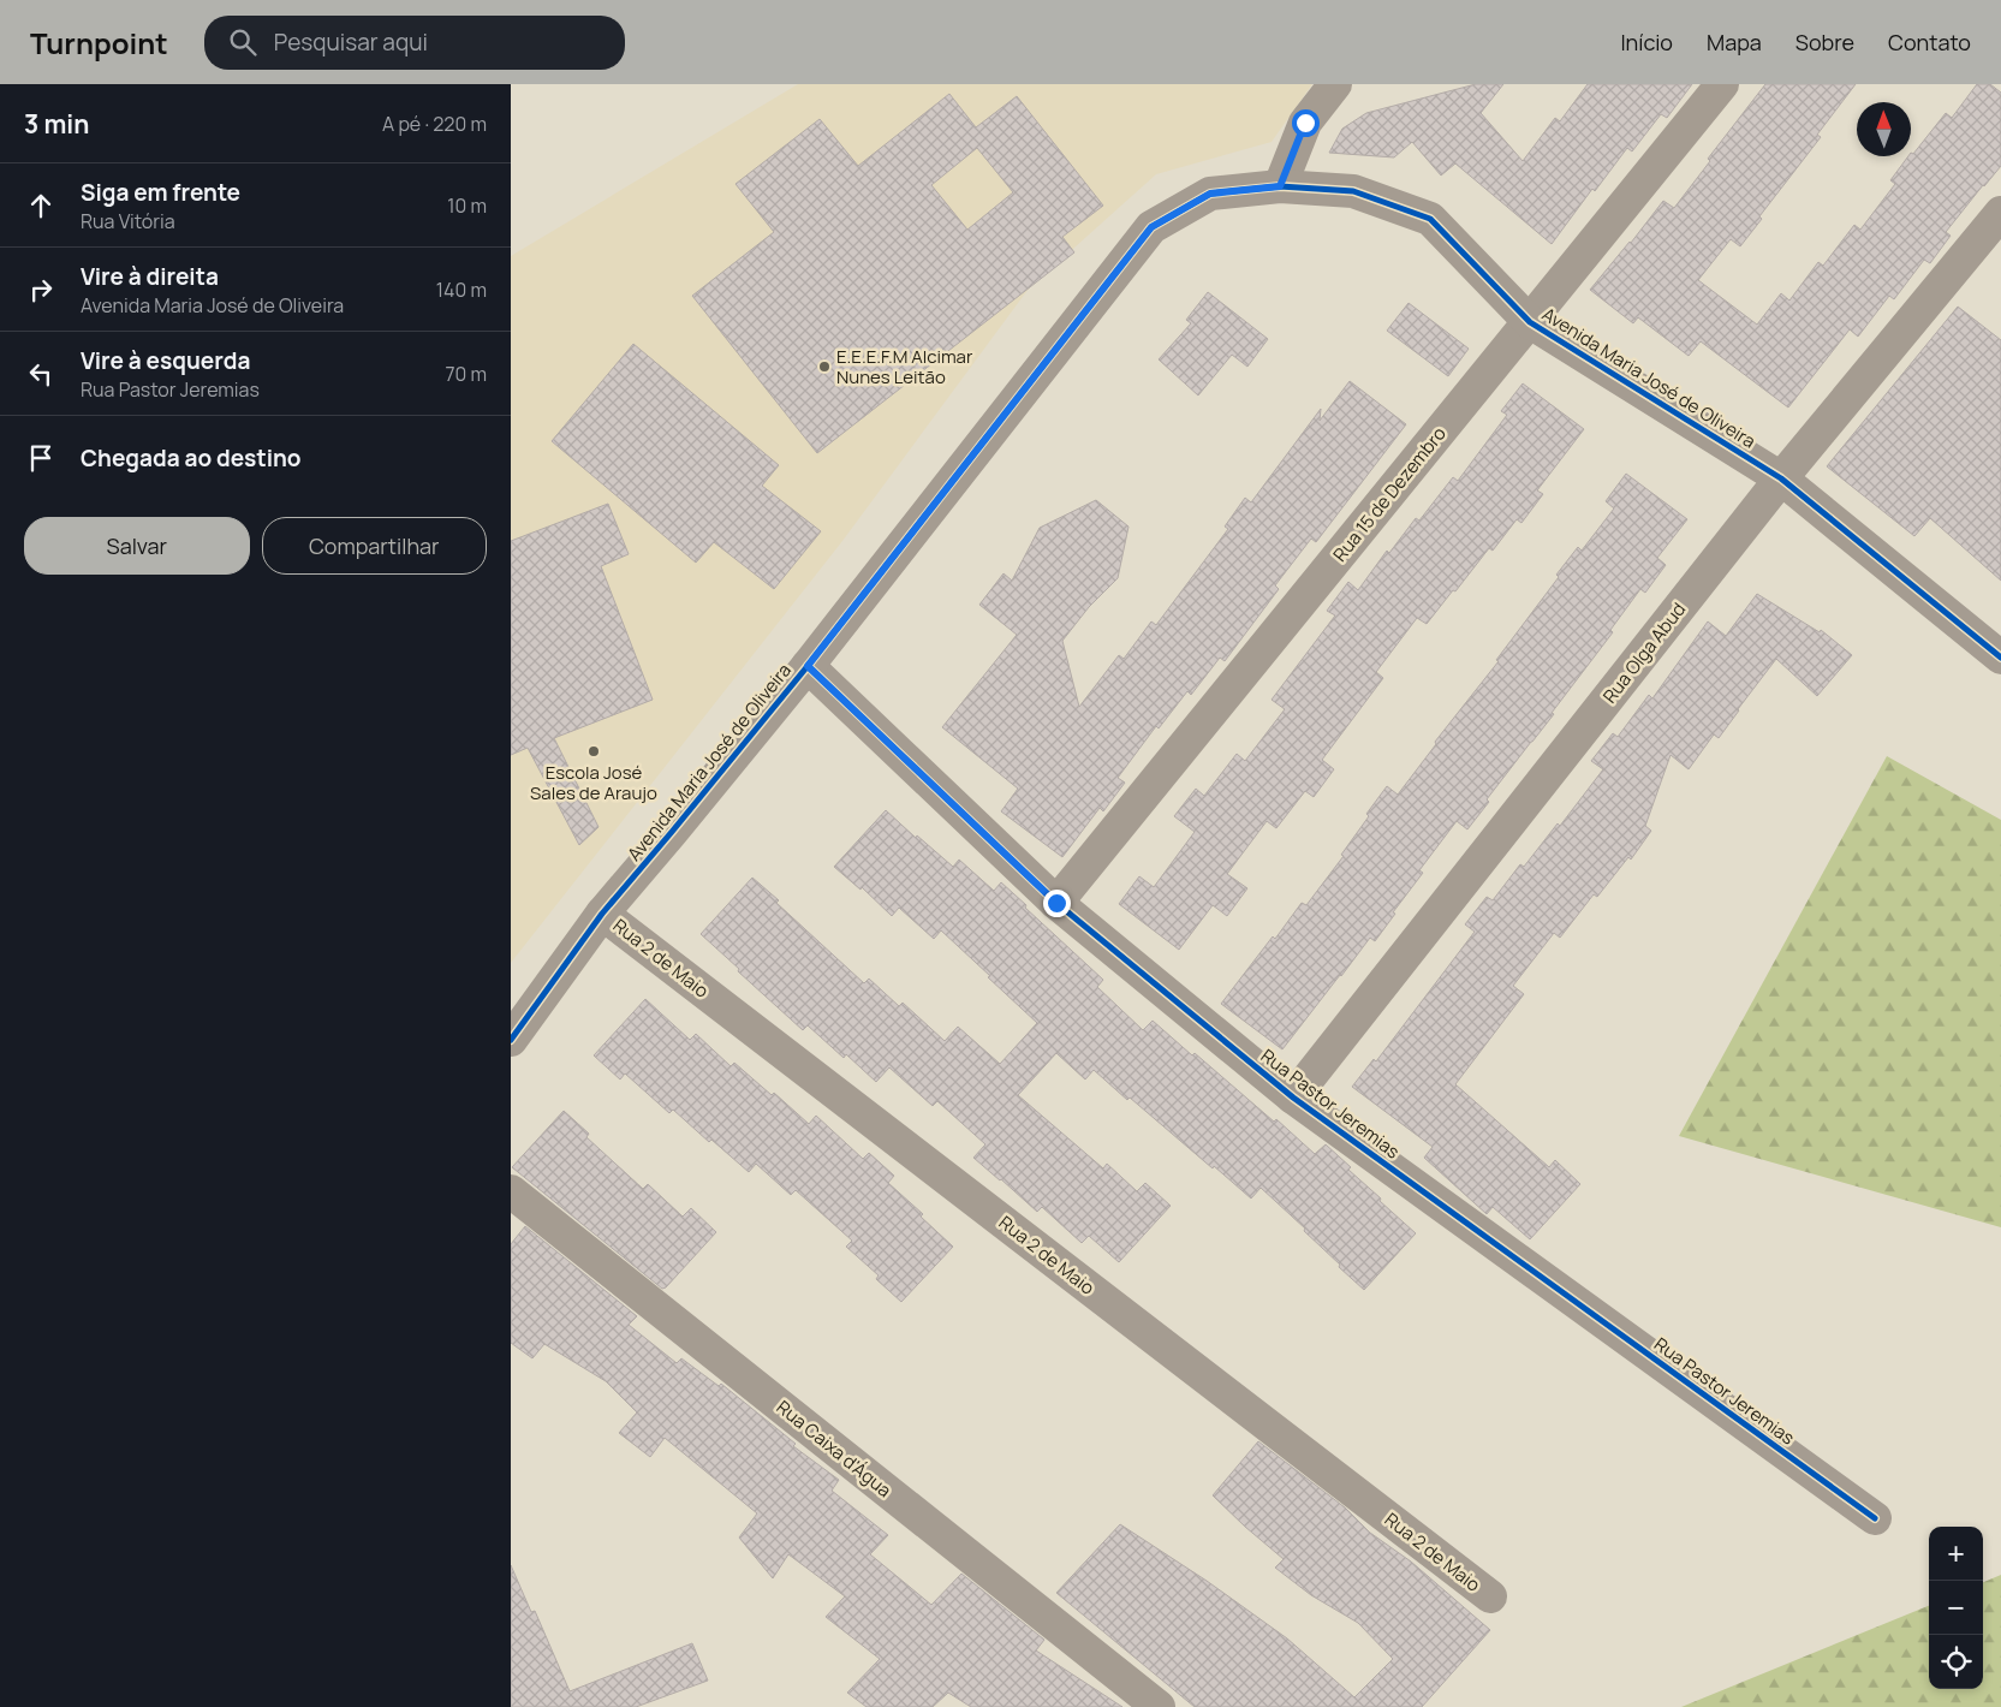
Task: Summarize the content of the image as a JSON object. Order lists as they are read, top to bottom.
{
  "streets": {
    "street": [
      "Avenida Maria José de Oliveira",
      "Rua 15 de Dezembro",
      "Rua Olga Abud",
      "Rua 2 de Maio",
      "Rua Pastor Jeremias",
      "Rua Caixa d'Água"
    ]
  },
  "crossings": [
    ["Avenida Maria José de Oliveira", "Rua 15 de Dezembro"],
    ["Avenida Maria José de Oliveira", "Rua Olga Abud"],
    ["Avenida Maria José de Oliveira", "Rua 2 de Maio"],
    ["Avenida Maria José de Oliveira", "Rua Pastor Jeremias"],
    ["Rua 15 de Dezembro", "Rua Pastor Jeremias"],
    ["Rua Olga Abud", "Rua Pastor Jeremias"]
  ],
  "places": ["E.E.E.F.M Alcimar Nunes Leitão", "Escola José Sales de Araujo"],
  "north": "top",
  "page": {
    "header": "Turnpoint",
    "search": "Pesquisar aqui",
    "nav": [
      "Início",
      "Mapa",
      "Sobre",
      "Contato"
    ],
    "heading": ["3 min", "A pé · 220 m"],
    "list": [
      ["Siga em frente", "Rua Vitória", "10 m"],
      ["Vire à direita", "Avenida Maria José de Oliveira", "140 m"],
      ["Vire à esquerda", "Rua Pastor Jeremias", "70 m"],
      "Chegada ao destino"
    ],
    "buttons": ["Salvar", "Compartilhar"],
    "map_buttons": ["+", "−"]
  }
}
